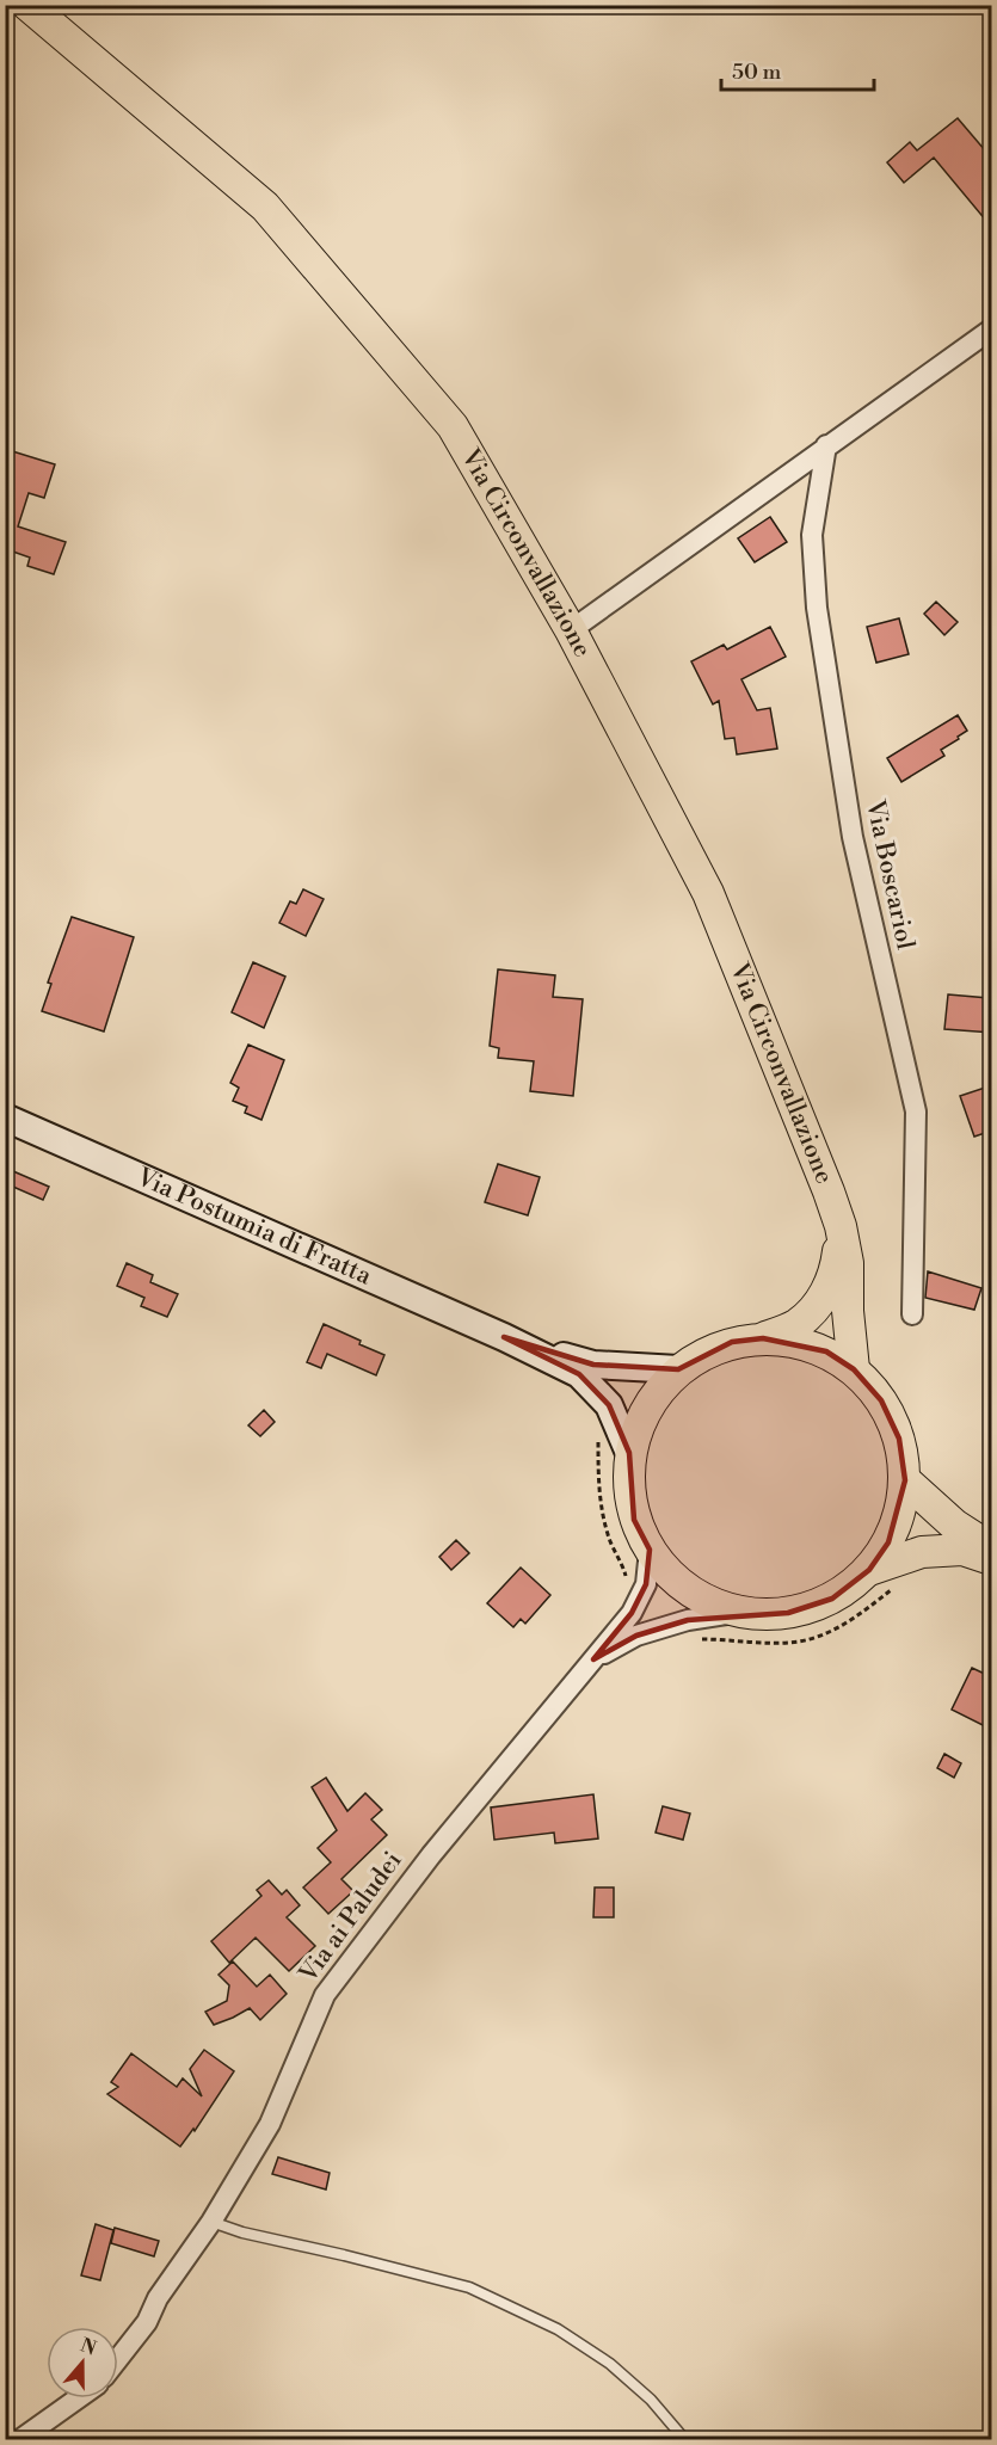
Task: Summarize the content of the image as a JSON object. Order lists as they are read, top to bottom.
{
  "streets": {
    "main road": ["Via Circonvallazione", "Via Postumia di Fratta"],
    "street": ["Via Boscariol", "Via ai Paludei"]
  },
  "scale_bar": "50 m",
  "north": "top"
}
